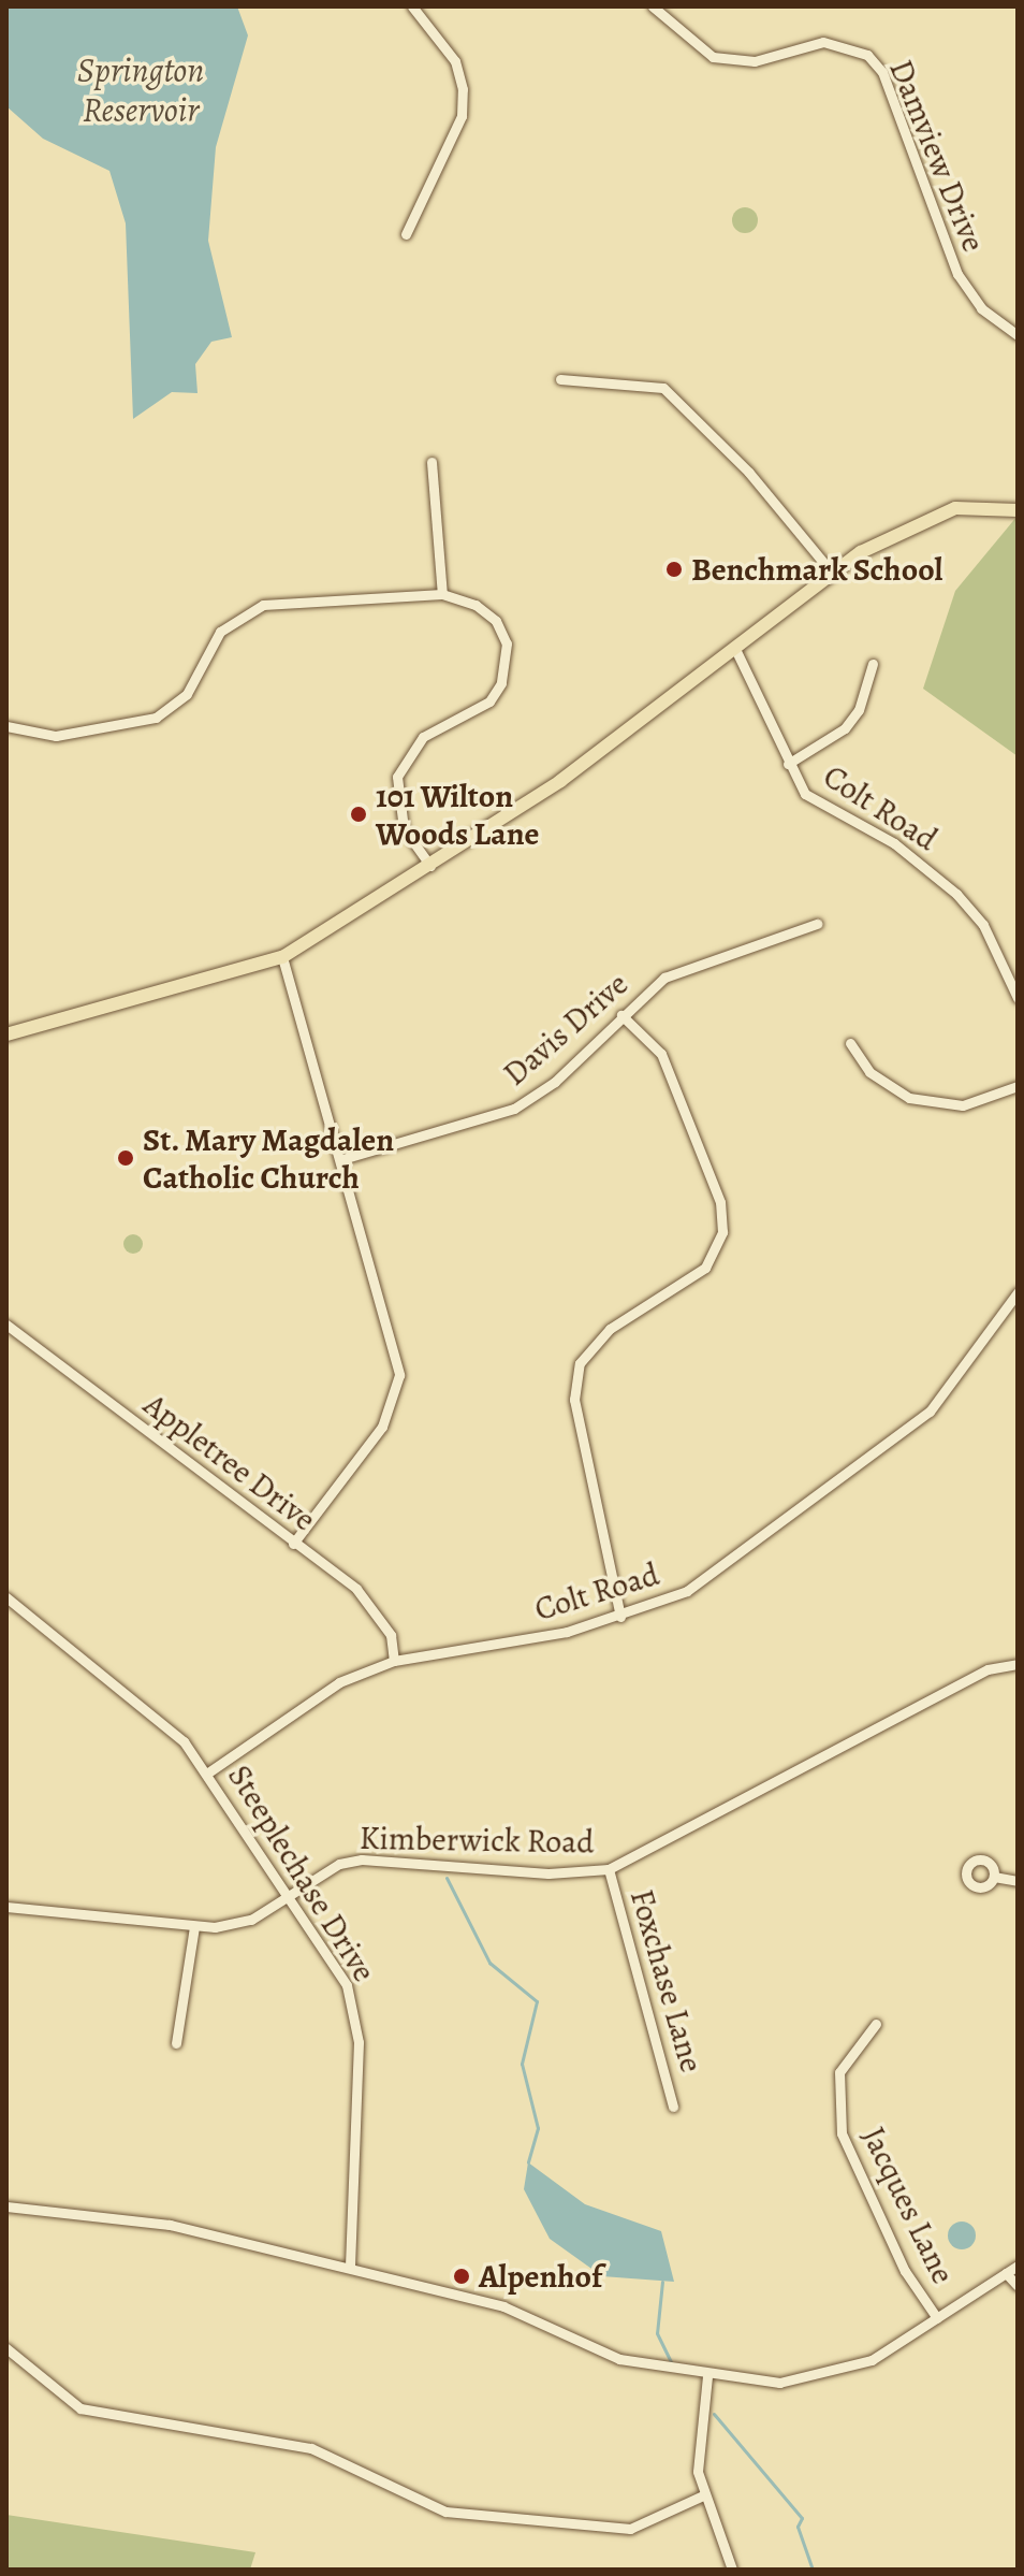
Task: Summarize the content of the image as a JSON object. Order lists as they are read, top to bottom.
{
  "streets": {
    "street": [
      "Damview Drive",
      "Colt Road",
      "Davis Drive",
      "Appletree Drive",
      "Kimberwick Road",
      "Steeplechase Drive",
      "Foxchase Lane",
      "Jacques Lane"
    ]
  },
  "crossings": [
    ["Colt Road", "Appletree Drive"],
    ["Colt Road", "Steeplechase Drive"],
    ["Kimberwick Road", "Steeplechase Drive"],
    ["Kimberwick Road", "Foxchase Lane"]
  ],
  "water": ["Springton Reservoir"],
  "places": [
    "Benchmark School",
    "101 Wilton Woods Lane",
    "St. Mary Magdalen Catholic Church",
    "Alpenhof"
  ]
}
